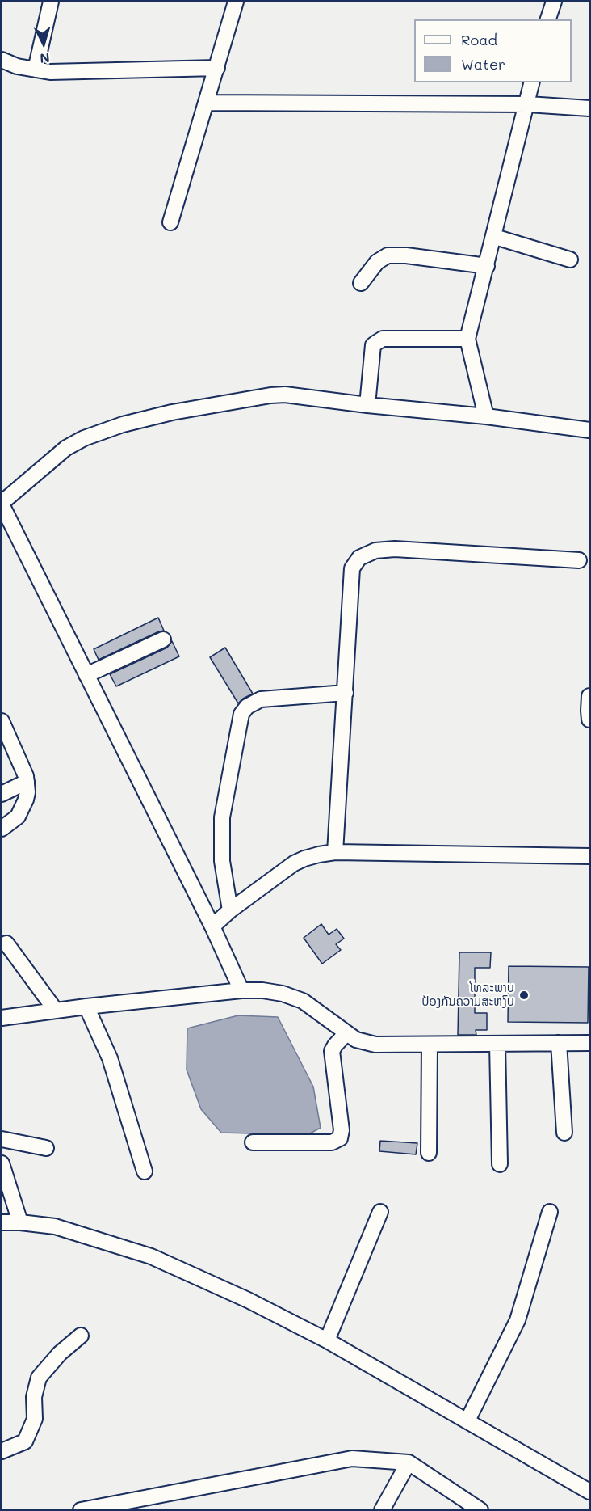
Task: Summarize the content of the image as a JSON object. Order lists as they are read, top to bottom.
{
  "places": ["ໂທລະພາບ ປ້ອງກັນຄວາມສະຫງົບ"],
  "legend": ["Road", "Water"],
  "north": "bottom"
}
